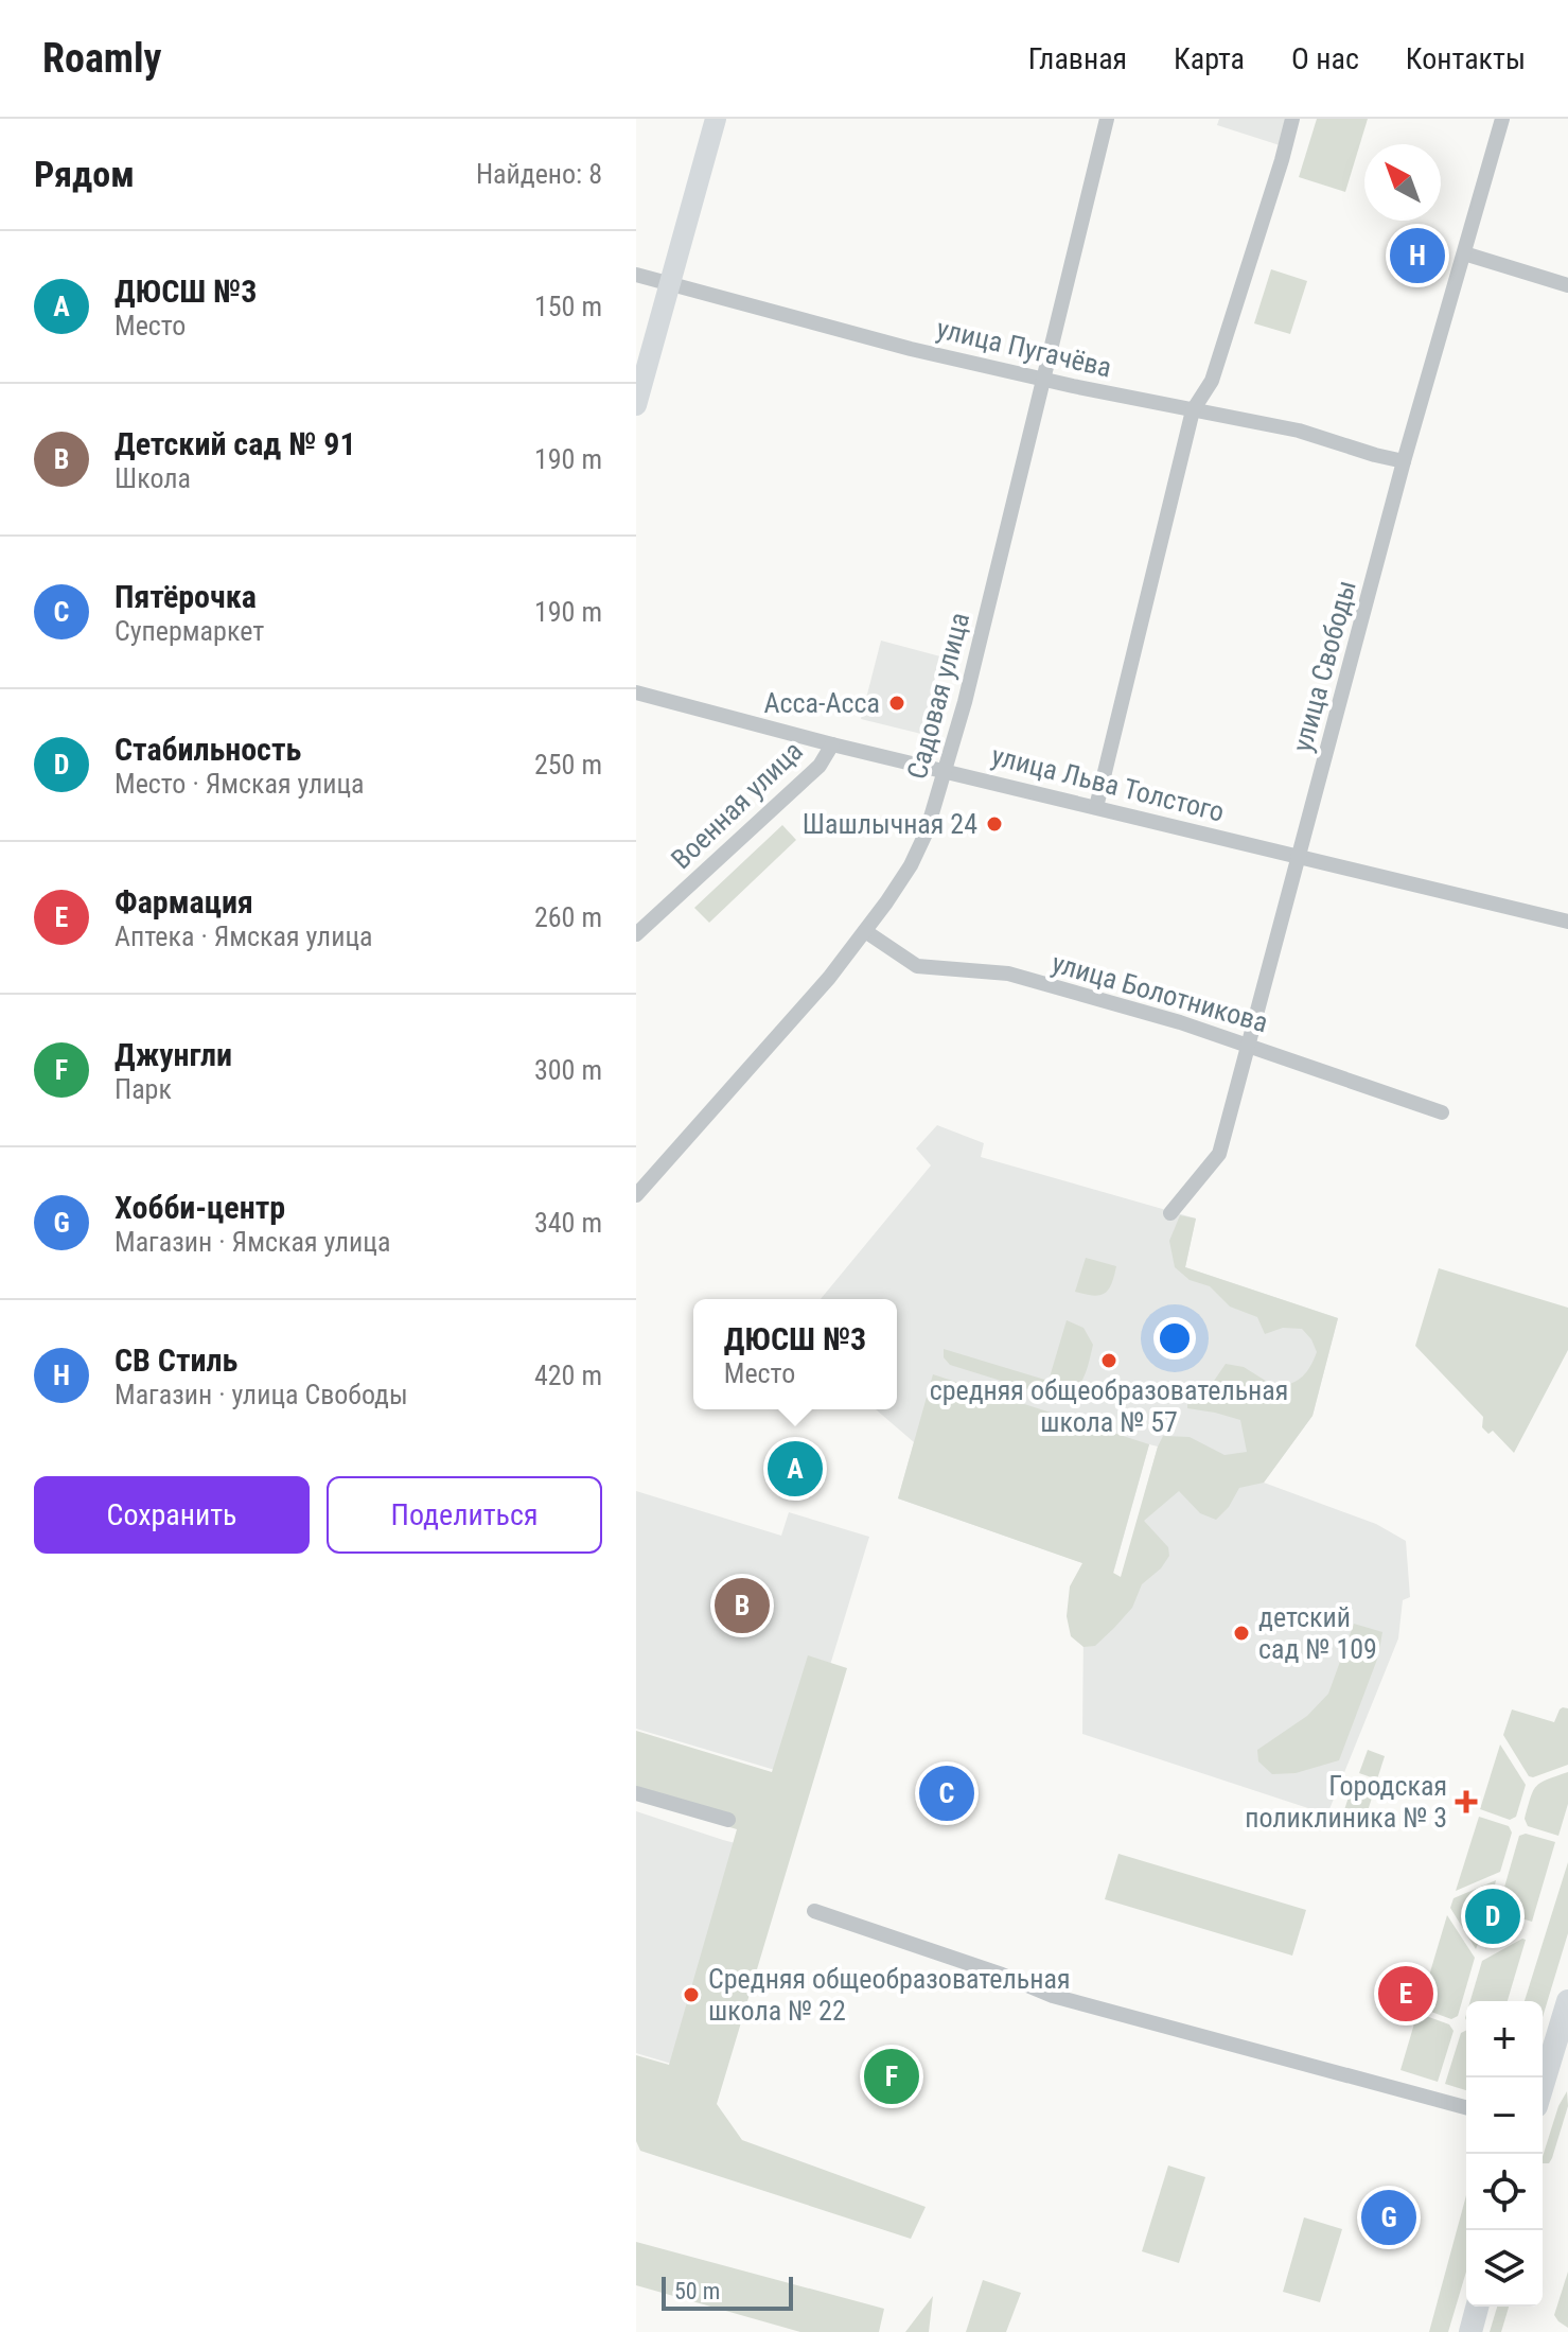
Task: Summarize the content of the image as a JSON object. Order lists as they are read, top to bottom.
{
  "streets": {
    "street": [
      "улица Пугачёва",
      "улица Свободы",
      "Садовая улица",
      "улица Льва Толстого",
      "Военная улица",
      "улица Болотникова"
    ]
  },
  "crossings": [
    ["улица Пугачёва", "улица Свободы"],
    ["улица Пугачёва", "Садовая улица"],
    ["улица Свободы", "улица Льва Толстого"],
    ["улица Свободы", "улица Болотникова"],
    ["Садовая улица", "улица Льва Толстого"],
    ["Садовая улица", "улица Болотникова"],
    ["улица Льва Толстого", "Военная улица"]
  ],
  "places": {
    "other": [
      "Асса-Асса",
      "Шашлычная 24",
      "средняя общеобразовательная школа № 57",
      "детский сад № 109",
      "Средняя общеобразовательная школа № 22"
    ],
    "health": ["Городская поликлиника № 3"]
  },
  "scale_bar": "50 m",
  "north": "top left",
  "page": {
    "header": "Roamly",
    "nav": [
      "Главная",
      "Карта",
      "О нас",
      "Контакты"
    ],
    "heading": ["Рядом", "Найдено: 8"],
    "pins": [
      "H",
      "A",
      "B",
      "C",
      "D",
      "E",
      "F",
      "G"
    ],
    "list": [
      {
        "mark": "A",
        "name": "ДЮСШ №3",
        "note": "Место",
        "value": "150 m"
      },
      {
        "mark": "B",
        "name": "Детский сад № 91",
        "note": "Школа",
        "value": "190 m"
      },
      {
        "mark": "C",
        "name": "Пятёрочка",
        "note": "Супермаркет",
        "value": "190 m"
      },
      {
        "mark": "D",
        "name": "Стабильность",
        "note": "Место · Ямская улица",
        "value": "250 m"
      },
      {
        "mark": "E",
        "name": "Фармация",
        "note": "Аптека · Ямская улица",
        "value": "260 m"
      },
      {
        "mark": "F",
        "name": "Джунгли",
        "note": "Парк",
        "value": "300 m"
      },
      {
        "mark": "G",
        "name": "Хобби-центр",
        "note": "Магазин · Ямская улица",
        "value": "340 m"
      },
      {
        "mark": "H",
        "name": "СВ Стиль",
        "note": "Магазин · улица Свободы",
        "value": "420 m"
      }
    ],
    "popup": ["ДЮСШ №3", "Место"],
    "buttons": ["Сохранить", "Поделиться"],
    "map_buttons": ["+", "−"],
    "scale": "50 m"
  }
}
